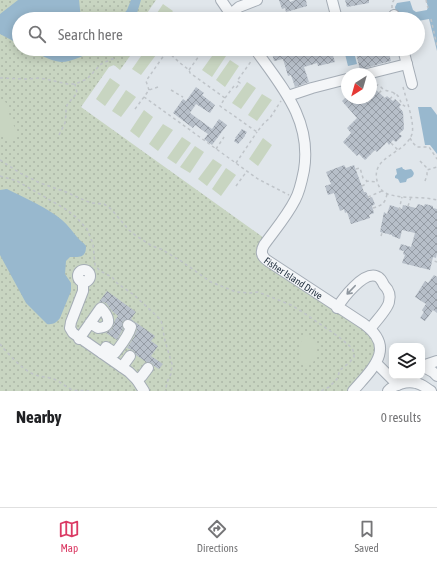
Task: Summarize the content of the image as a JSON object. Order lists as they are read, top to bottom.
{
  "streets": {
    "street": ["Fisher Island Drive"]
  },
  "north": "bottom left",
  "page": {
    "search": "Search here",
    "heading": ["Nearby", "0 results"],
    "nav": ["Map", "Directions", "Saved"]
  }
}
